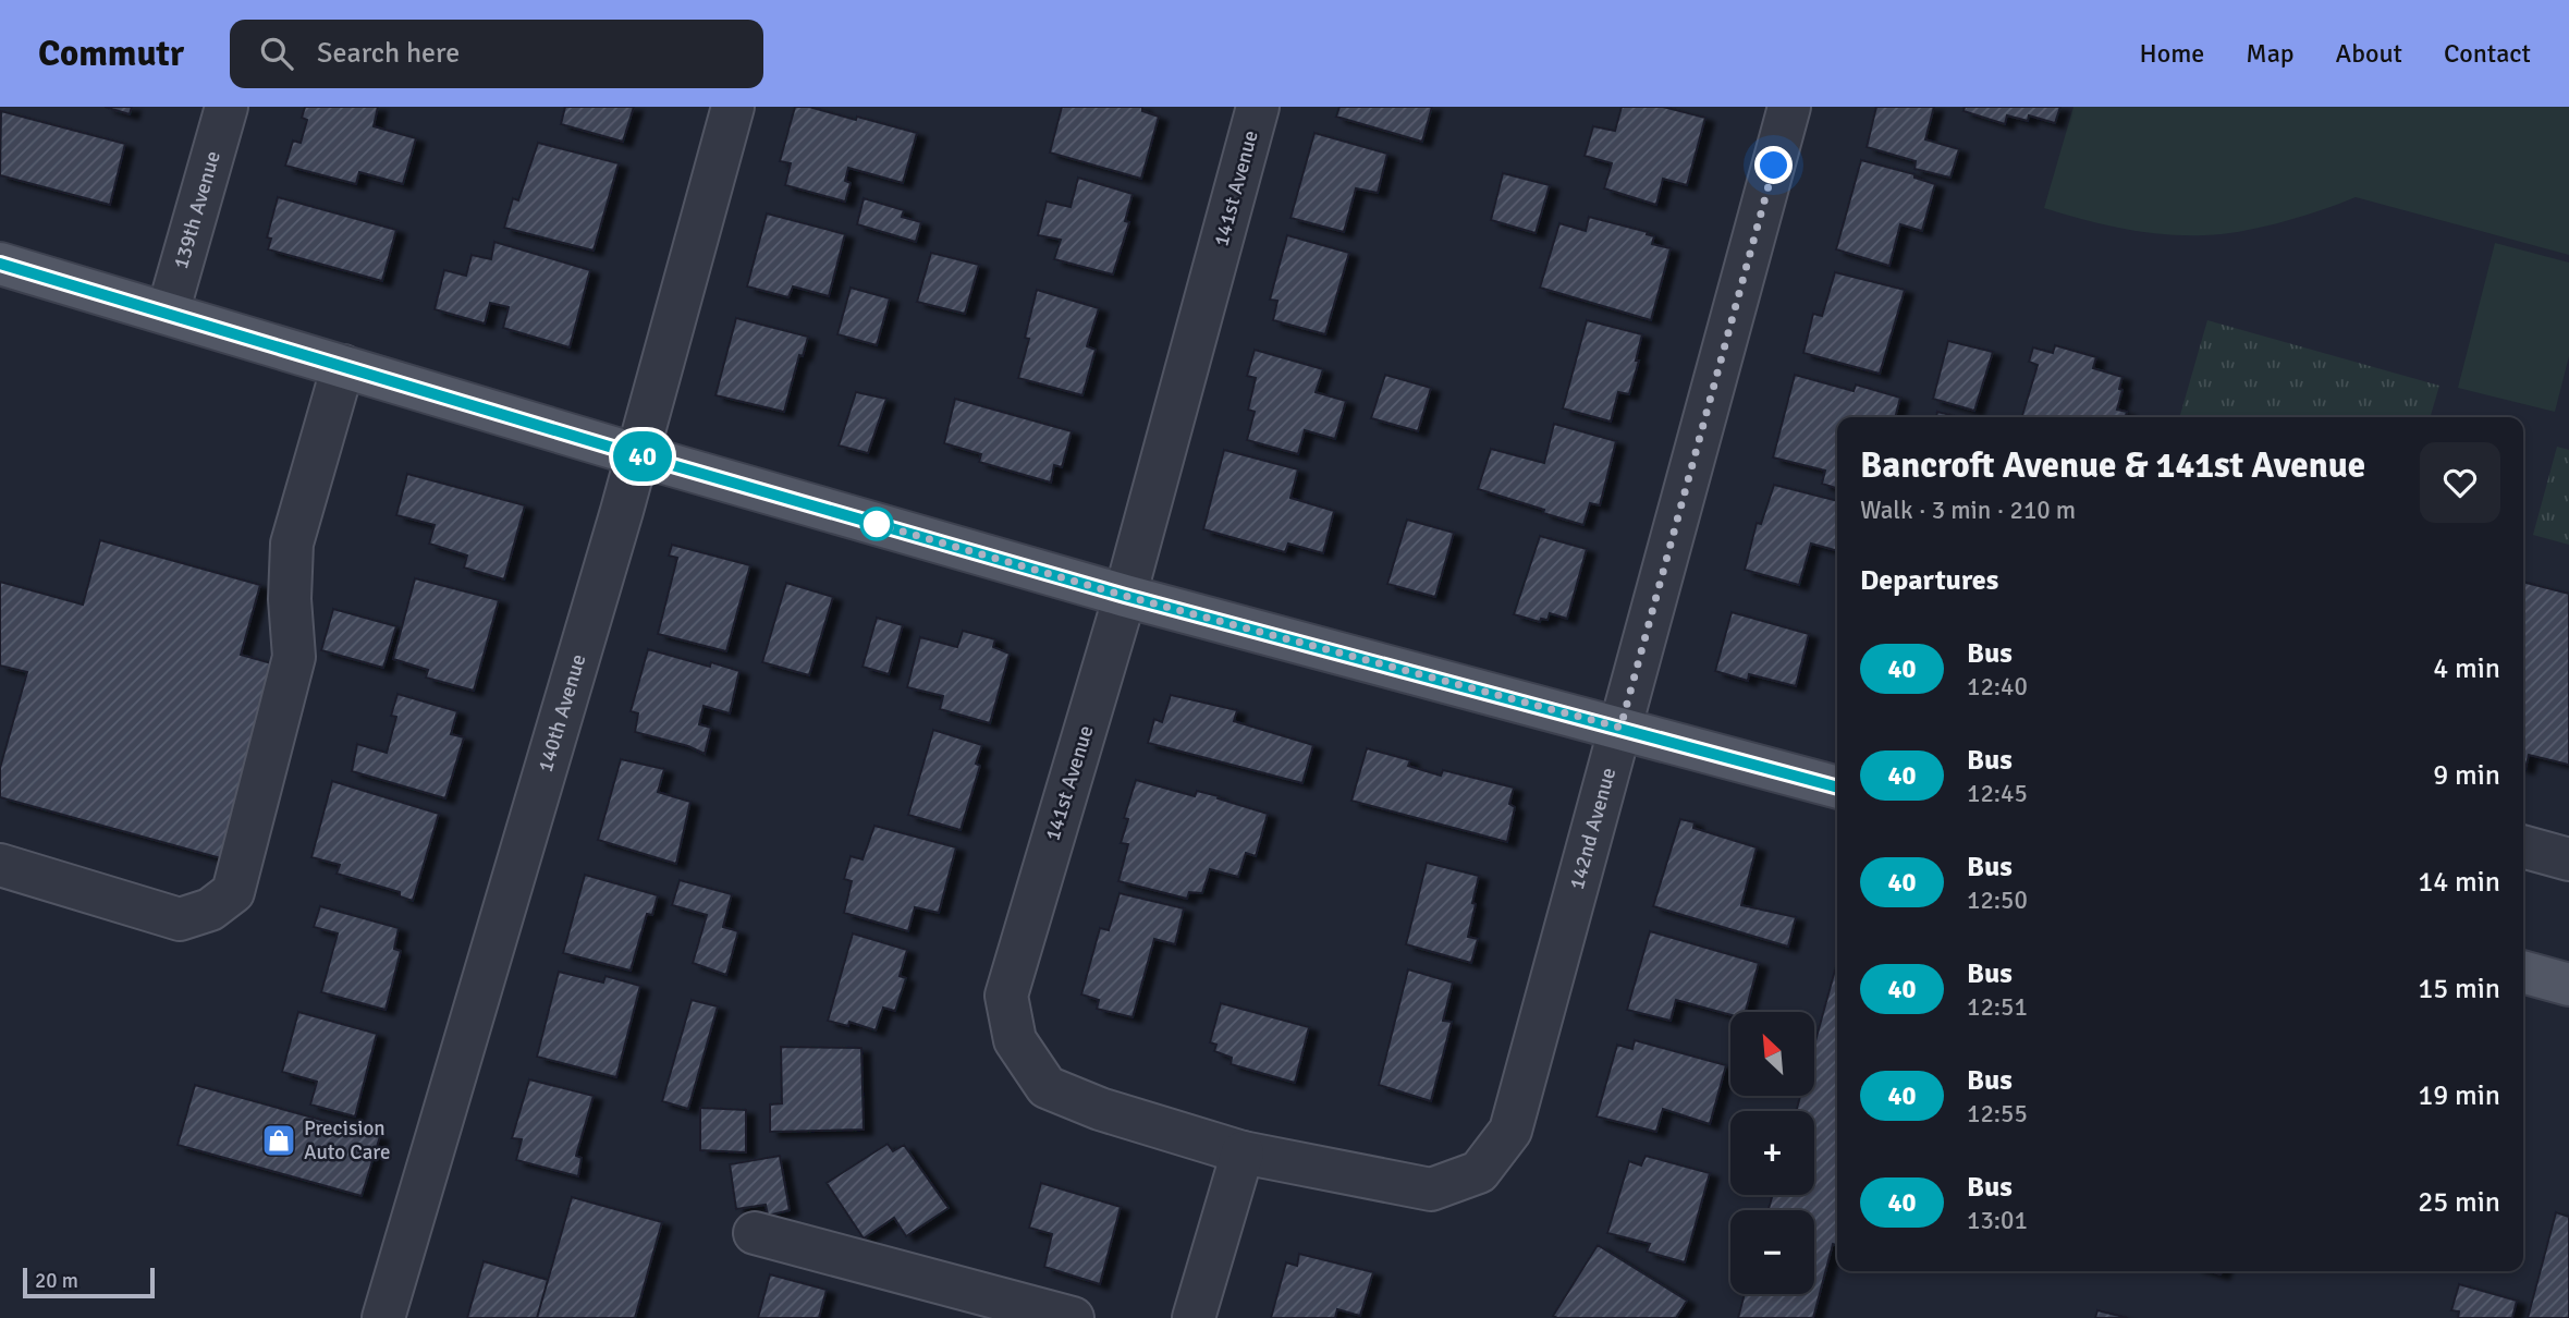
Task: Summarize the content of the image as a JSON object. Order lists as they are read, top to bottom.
{
  "streets": {
    "street": [
      "141st Avenue",
      "139th Avenue",
      "140th Avenue",
      "142nd Avenue"
    ]
  },
  "crossings": [
    ["141st Avenue", "142nd Avenue"]
  ],
  "places": {
    "shop": ["Precision Auto Care"]
  },
  "lines": ["bus line 40"],
  "scale_bar": "20 m",
  "north": "top left",
  "page": {
    "header": "Commutr",
    "search": "Search here",
    "nav": [
      "Home",
      "Map",
      "About",
      "Contact"
    ],
    "on_map": "40",
    "heading": [
      ["Bancroft Avenue & 141st Avenue", "Walk · 3 min · 210 m"],
      "Departures"
    ],
    "list": [
      {
        "mark": "40",
        "name": "Bus",
        "note": "12:40",
        "value": "4 min"
      },
      {
        "mark": "40",
        "name": "Bus",
        "note": "12:45",
        "value": "9 min"
      },
      {
        "mark": "40",
        "name": "Bus",
        "note": "12:50",
        "value": "14 min"
      },
      {
        "mark": "40",
        "name": "Bus",
        "note": "12:51",
        "value": "15 min"
      },
      {
        "mark": "40",
        "name": "Bus",
        "note": "12:55",
        "value": "19 min"
      },
      {
        "mark": "40",
        "name": "Bus",
        "note": "13:01",
        "value": "25 min"
      }
    ],
    "map_buttons": ["+", "−"],
    "scale": "20 m"
  }
}
